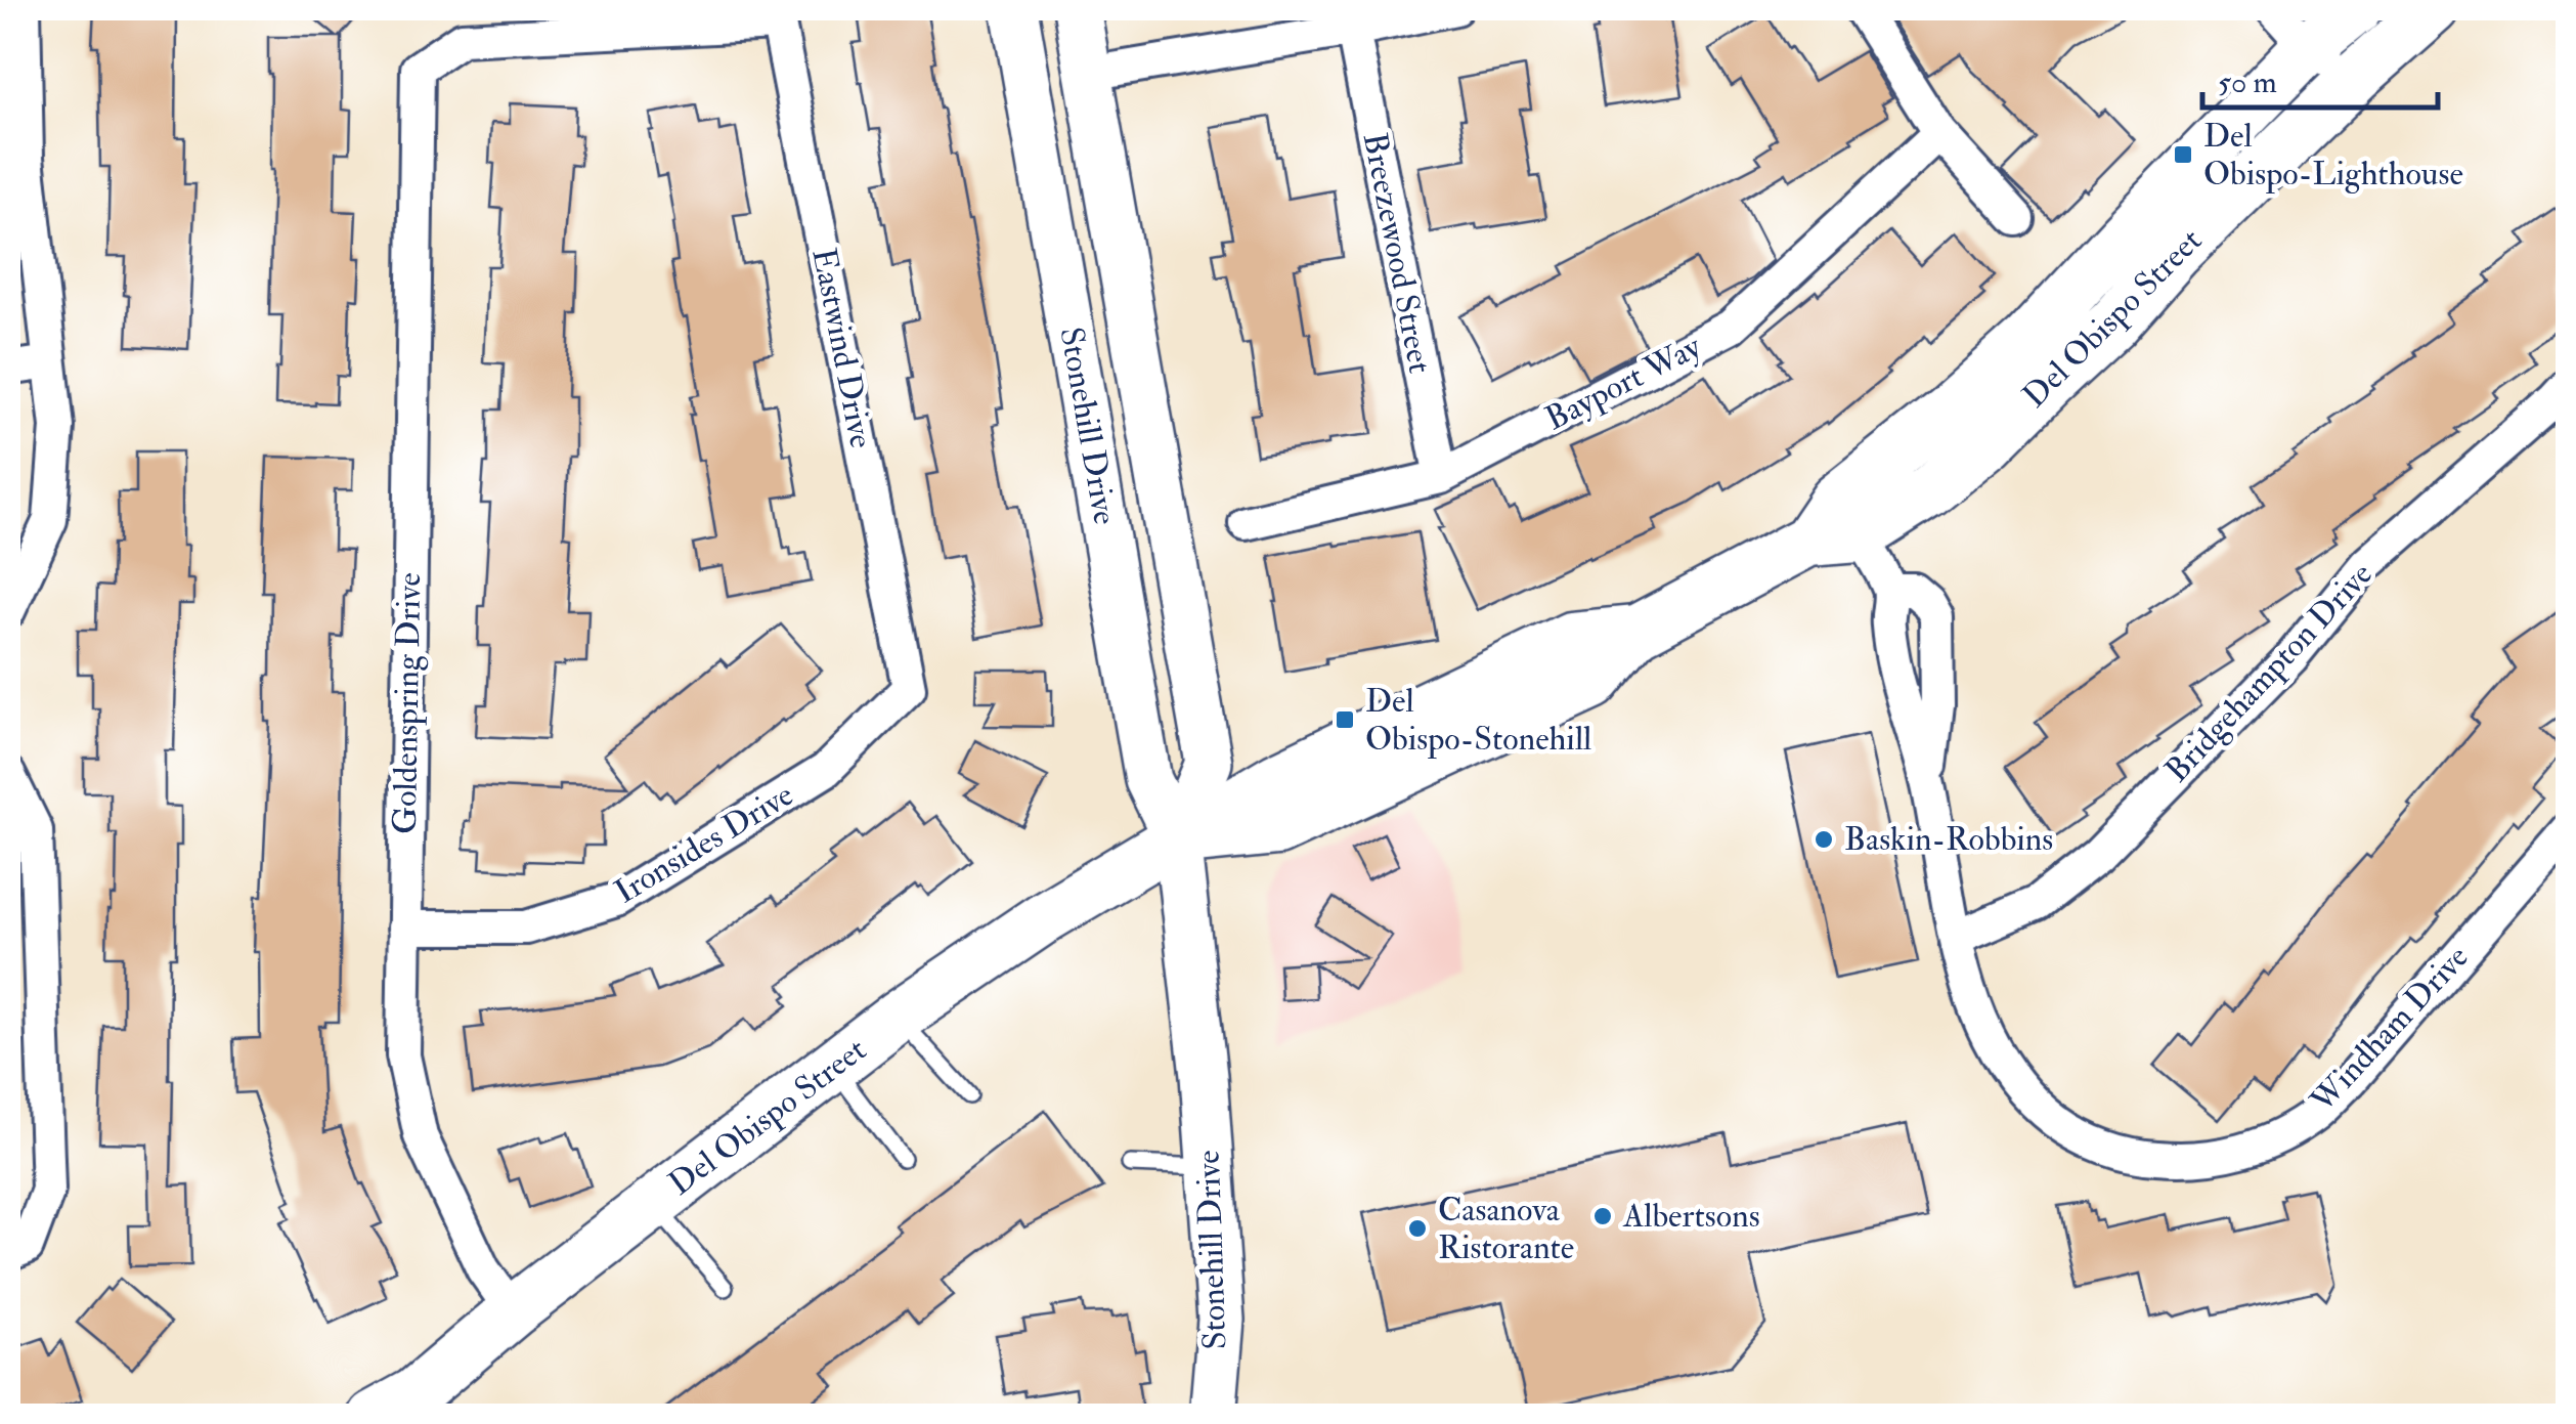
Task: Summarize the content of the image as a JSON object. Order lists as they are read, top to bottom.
{
  "streets": {
    "main road": ["Del Obispo Street", "Stonehill Drive"],
    "street": [
      "Breezewood Street",
      "Eastwind Drive",
      "Bayport Way",
      "Bridgehampton Drive",
      "Goldenspring Drive",
      "Ironsides Drive",
      "Windham Drive"
    ]
  },
  "crossings": [
    ["Breezewood Street", "Bayport Way"],
    ["Del Obispo Street", "Stonehill Drive"],
    ["Del Obispo Street", "Goldenspring Drive"],
    ["Eastwind Drive", "Goldenspring Drive"],
    ["Eastwind Drive", "Ironsides Drive"],
    ["Bridgehampton Drive", "Windham Drive"],
    ["Goldenspring Drive", "Ironsides Drive"]
  ],
  "places": {
    "transit": ["Del Obispo-Lighthouse", "Del Obispo-Stonehill"],
    "other": ["Baskin-Robbins", "Albertsons", "Casanova Ristorante"]
  },
  "scale_bar": "50 m"
}
